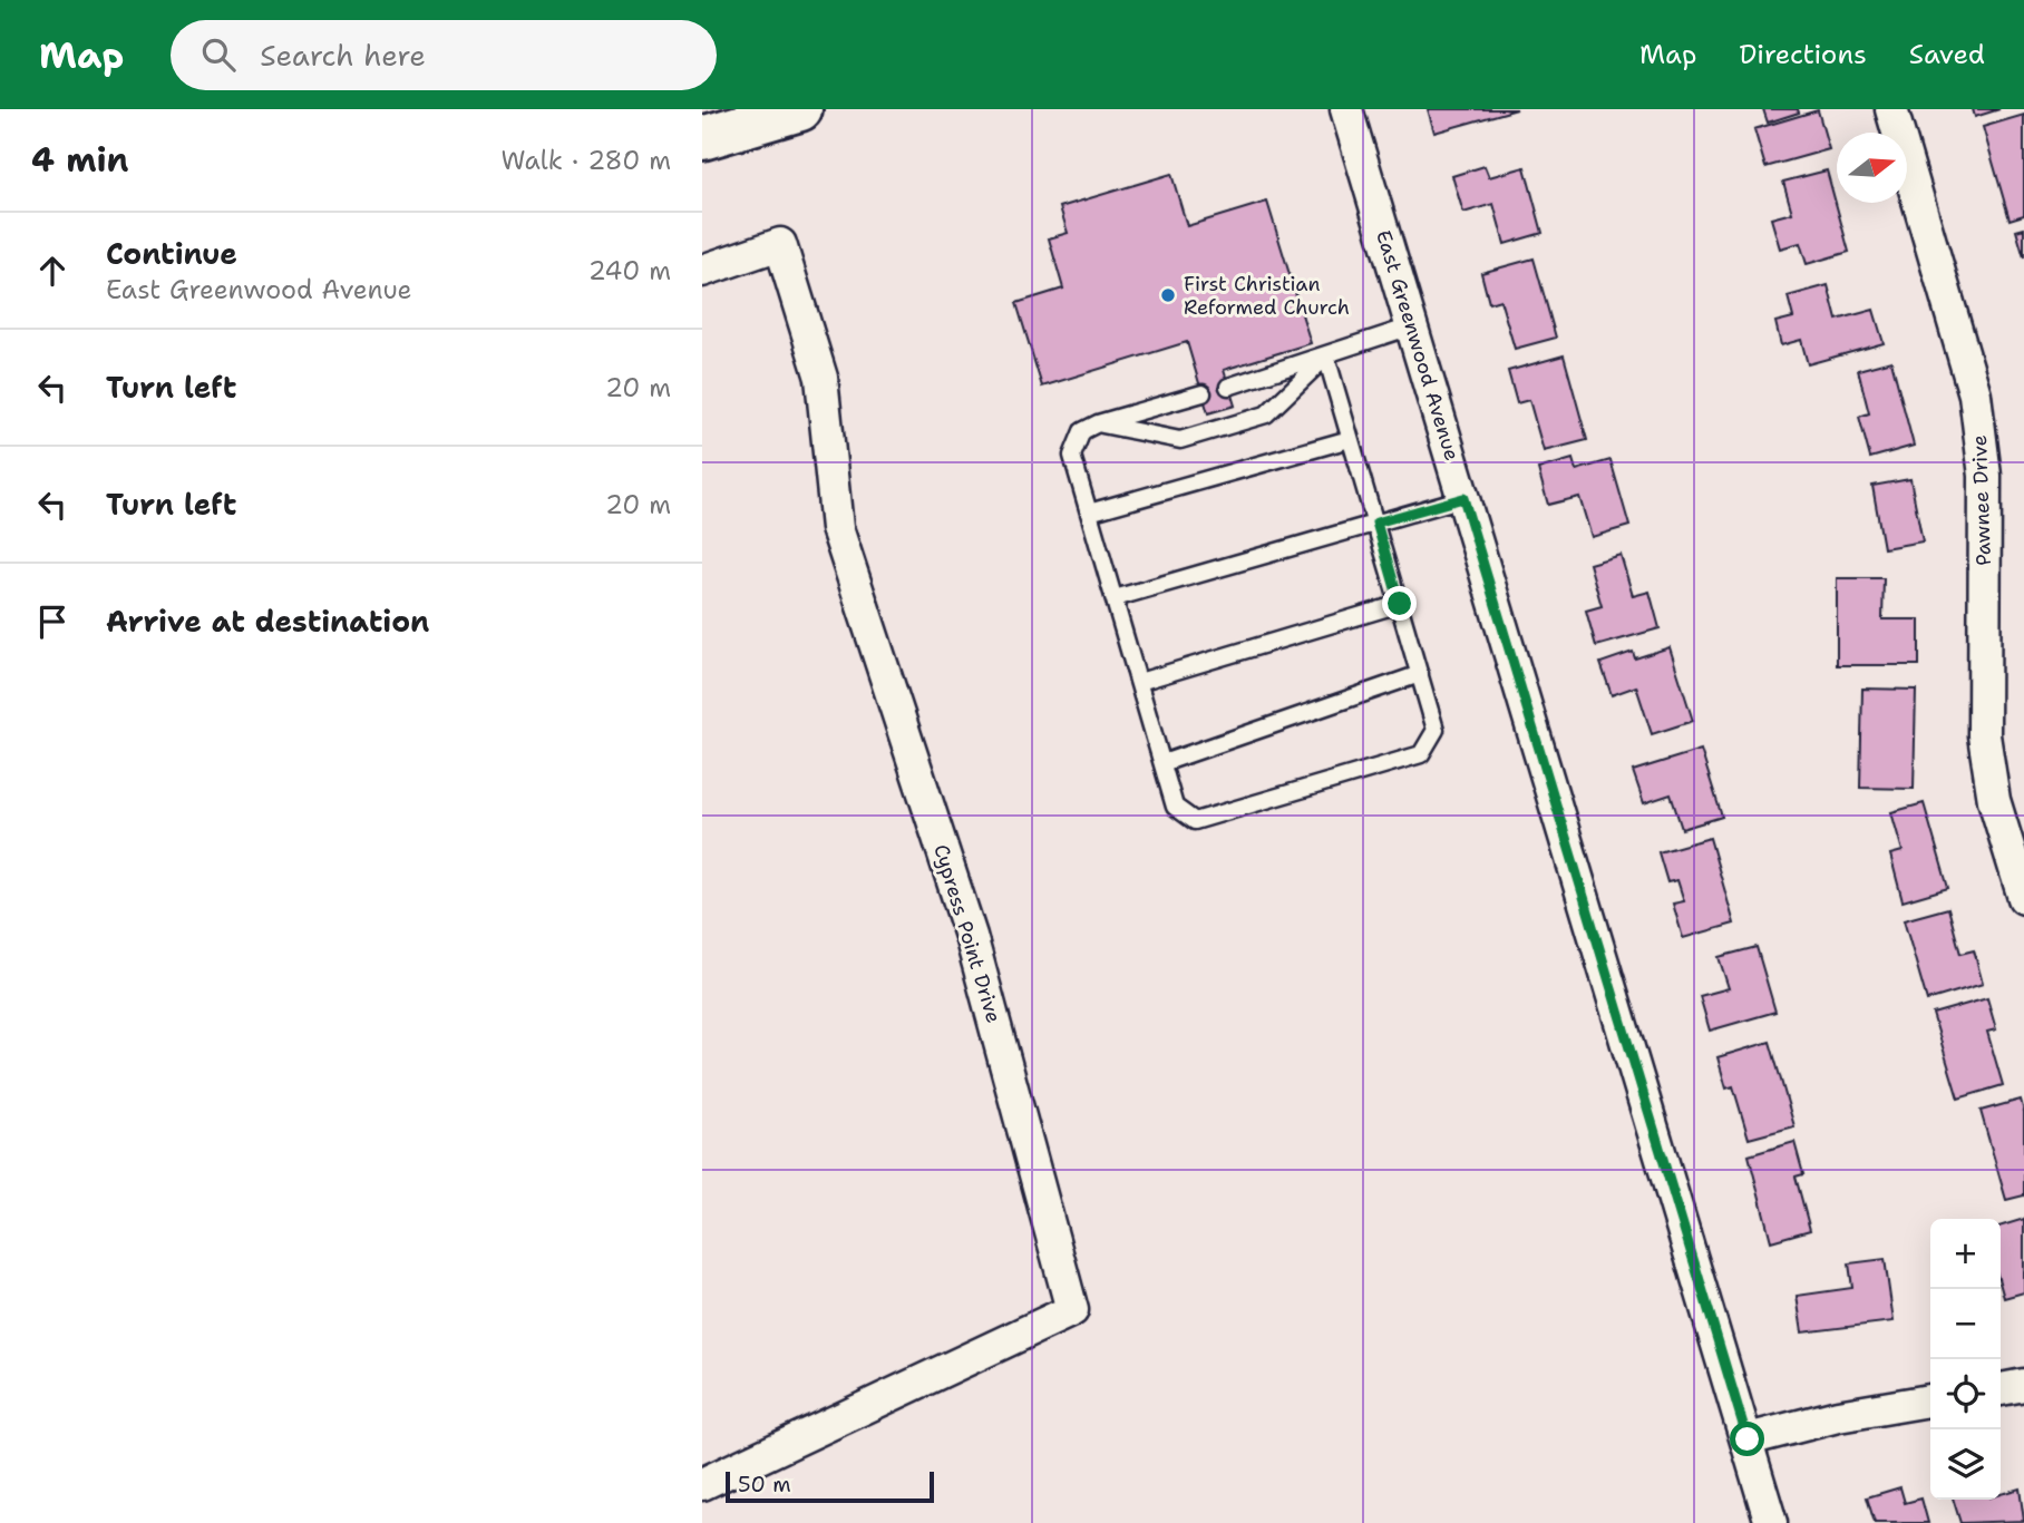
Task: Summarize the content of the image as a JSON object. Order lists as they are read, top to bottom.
{
  "streets": {
    "street": ["East Greenwood Avenue", "Pawnee Drive", "Cypress Point Drive"]
  },
  "places": ["First Christian Reformed Church"],
  "scale_bar": "50 m",
  "north": "right",
  "page": {
    "header": "Map",
    "search": "Search here",
    "nav": ["Map", "Directions", "Saved"],
    "heading": ["4 min", "Walk · 280 m"],
    "list": [
      ["Continue", "East Greenwood Avenue", "240 m"],
      ["Turn left", "20 m"],
      ["Turn left", "20 m"],
      "Arrive at destination"
    ],
    "map_buttons": ["+", "−"],
    "scale": "50 m"
  }
}
